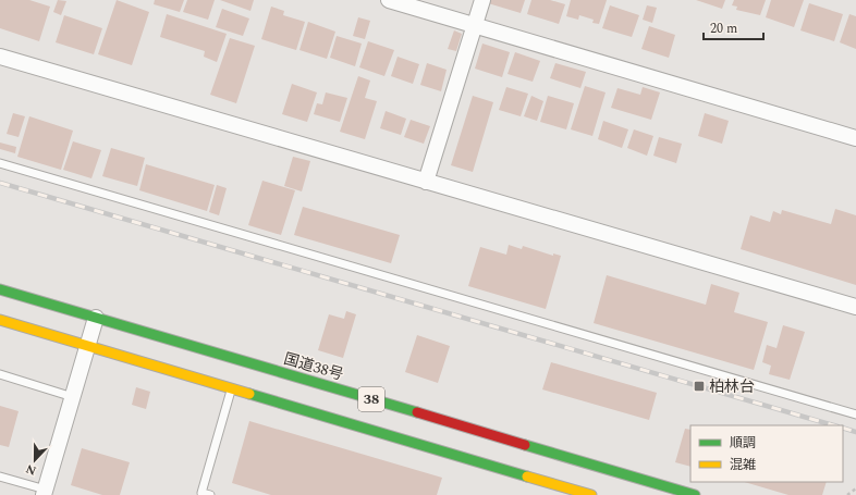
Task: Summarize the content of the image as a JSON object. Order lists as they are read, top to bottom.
{
  "streets": {
    "highway": ["国道38号", "38"]
  },
  "places": {
    "transit": ["柏林台"]
  },
  "legend": ["順調", "混雑"],
  "scale_bar": "20 m",
  "north": "bottom"
}
